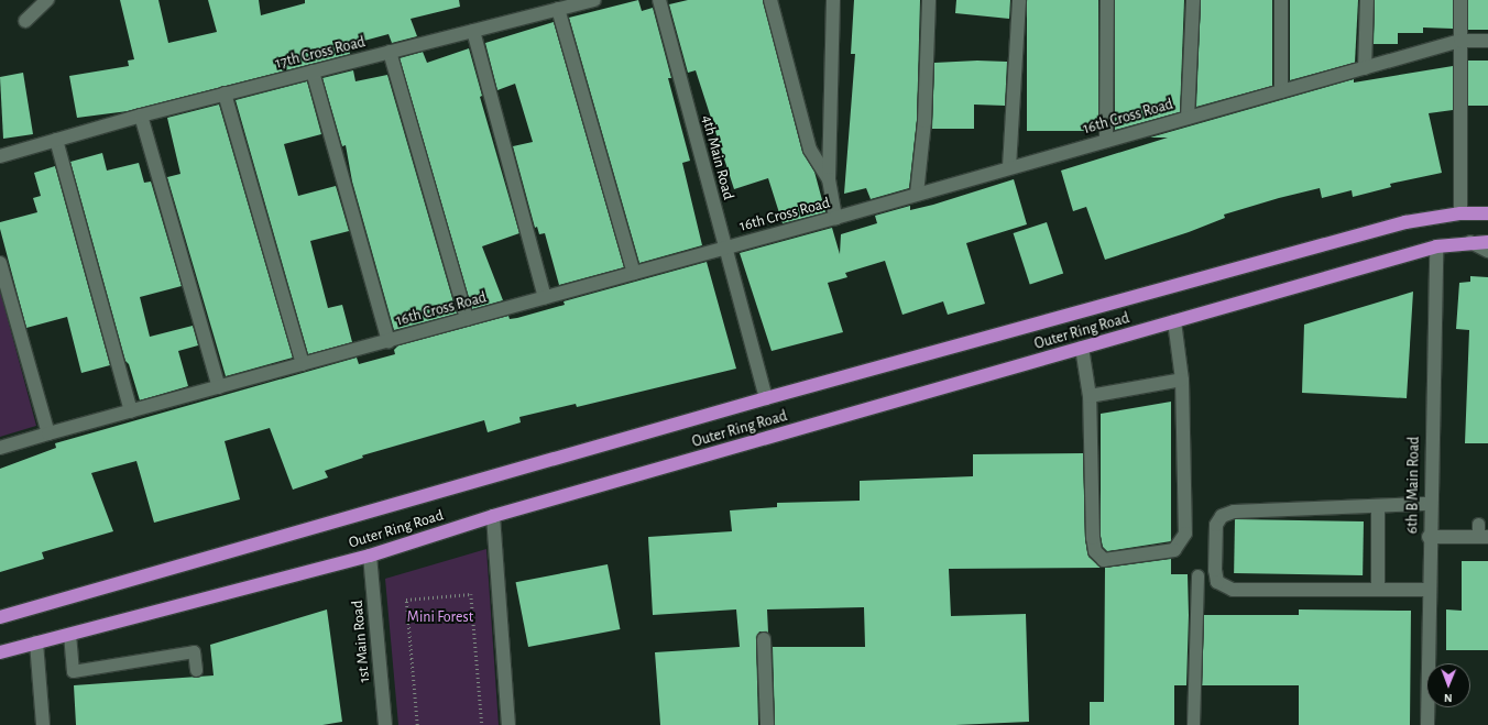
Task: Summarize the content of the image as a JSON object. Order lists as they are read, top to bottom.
{
  "streets": {
    "highway": ["Outer Ring Road"],
    "street": [
      "17th Cross Road",
      "16th Cross Road",
      "4th Main Road",
      "6th B Main Road",
      "1st Main Road"
    ]
  },
  "crossings": [
    ["16th Cross Road", "4th Main Road"],
    ["4th Main Road", "Outer Ring Road"],
    ["Outer Ring Road", "6th B Main Road"],
    ["Outer Ring Road", "1st Main Road"]
  ],
  "parks": ["Mini Forest"],
  "north": "bottom"
}
